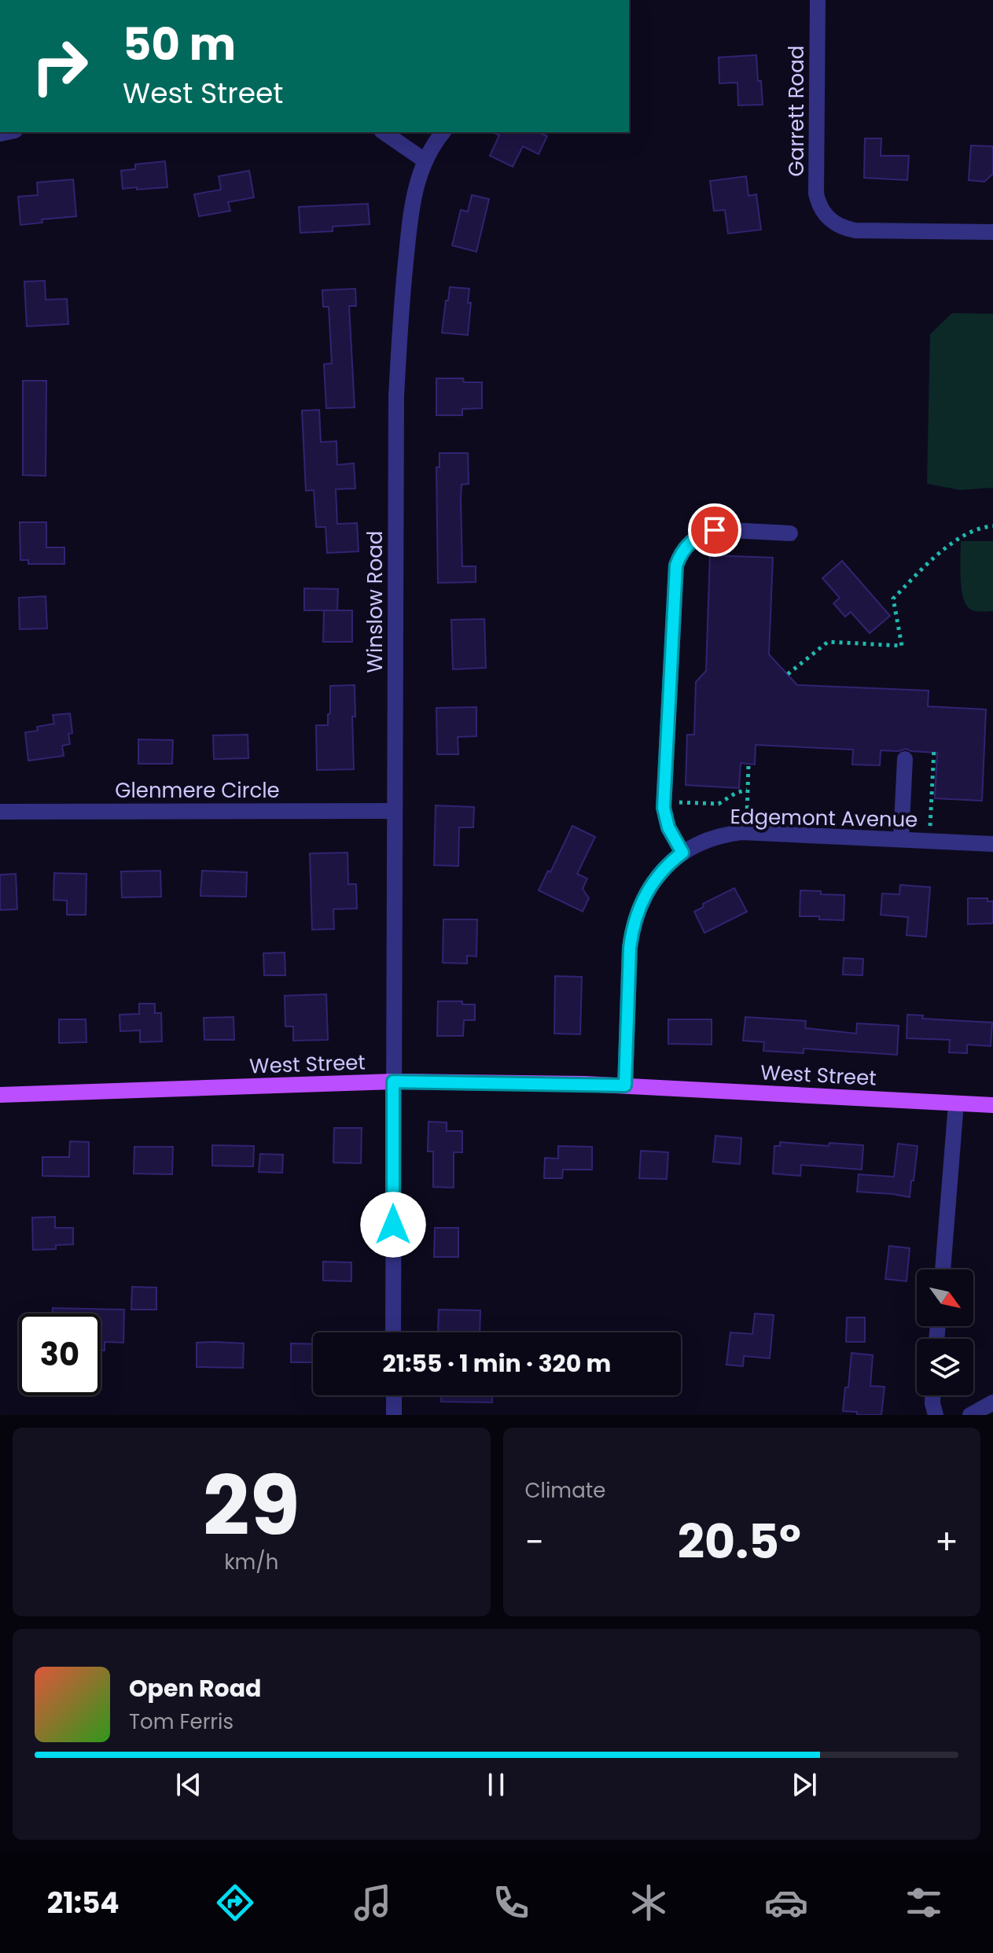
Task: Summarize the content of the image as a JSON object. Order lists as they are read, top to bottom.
{
  "streets": {
    "main road": ["West Street"],
    "street": [
      "Garrett Road",
      "Winslow Road",
      "Glenmere Circle",
      "Edgemont Avenue"
    ]
  },
  "crossings": [
    ["Winslow Road", "Glenmere Circle"],
    ["Winslow Road", "West Street"],
    ["Edgemont Avenue", "West Street"]
  ],
  "north": "bottom right",
  "page": {
    "turn": ["50 m", "West Street"],
    "limit": "30",
    "trip": "21:55 · 1 min · 320 m",
    "tile": [
      ["29", "km/h"],
      "Climate"
    ],
    "heat": ["−", "20.5°", "+"],
    "song": ["Open Road", "Tom Ferris"],
    "tabs": "21:54"
  }
}
